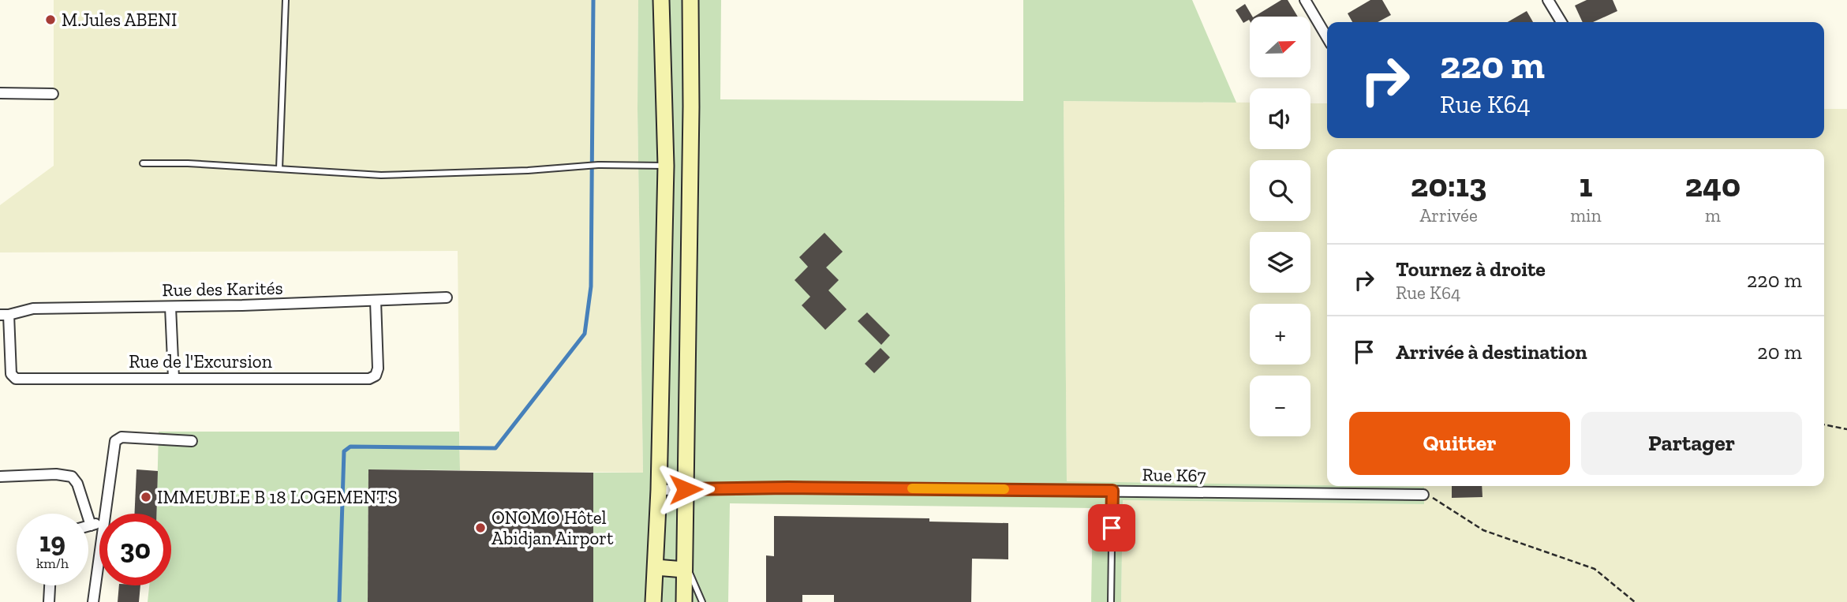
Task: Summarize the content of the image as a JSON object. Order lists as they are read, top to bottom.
{
  "streets": {
    "street": ["Rue des Karités", "Rue de l'Excursion", "Rue K67"]
  },
  "crossings": [
    ["Rue des Karités", "Rue de l'Excursion"]
  ],
  "places": ["M.Jules ABENI", "IMMEUBLE B 18 LOGEMENTS", "ONOMO Hôtel Abidjan Airport"],
  "north": "right",
  "page": {
    "map_buttons": ["+", "−"],
    "turn": ["220 m", "Rue K64"],
    "eta": [
      "20:13",
      "Arrivée",
      "1",
      "min",
      "240",
      "m"
    ],
    "list": [
      {
        "name": "Tournez à droite",
        "note": "Rue K64",
        "value": "220 m"
      },
      {
        "name": "Arrivée à destination",
        "value": "20 m"
      }
    ],
    "buttons": ["Quitter", "Partager"],
    "speed": "19 km/h",
    "limit": "30"
  }
}
